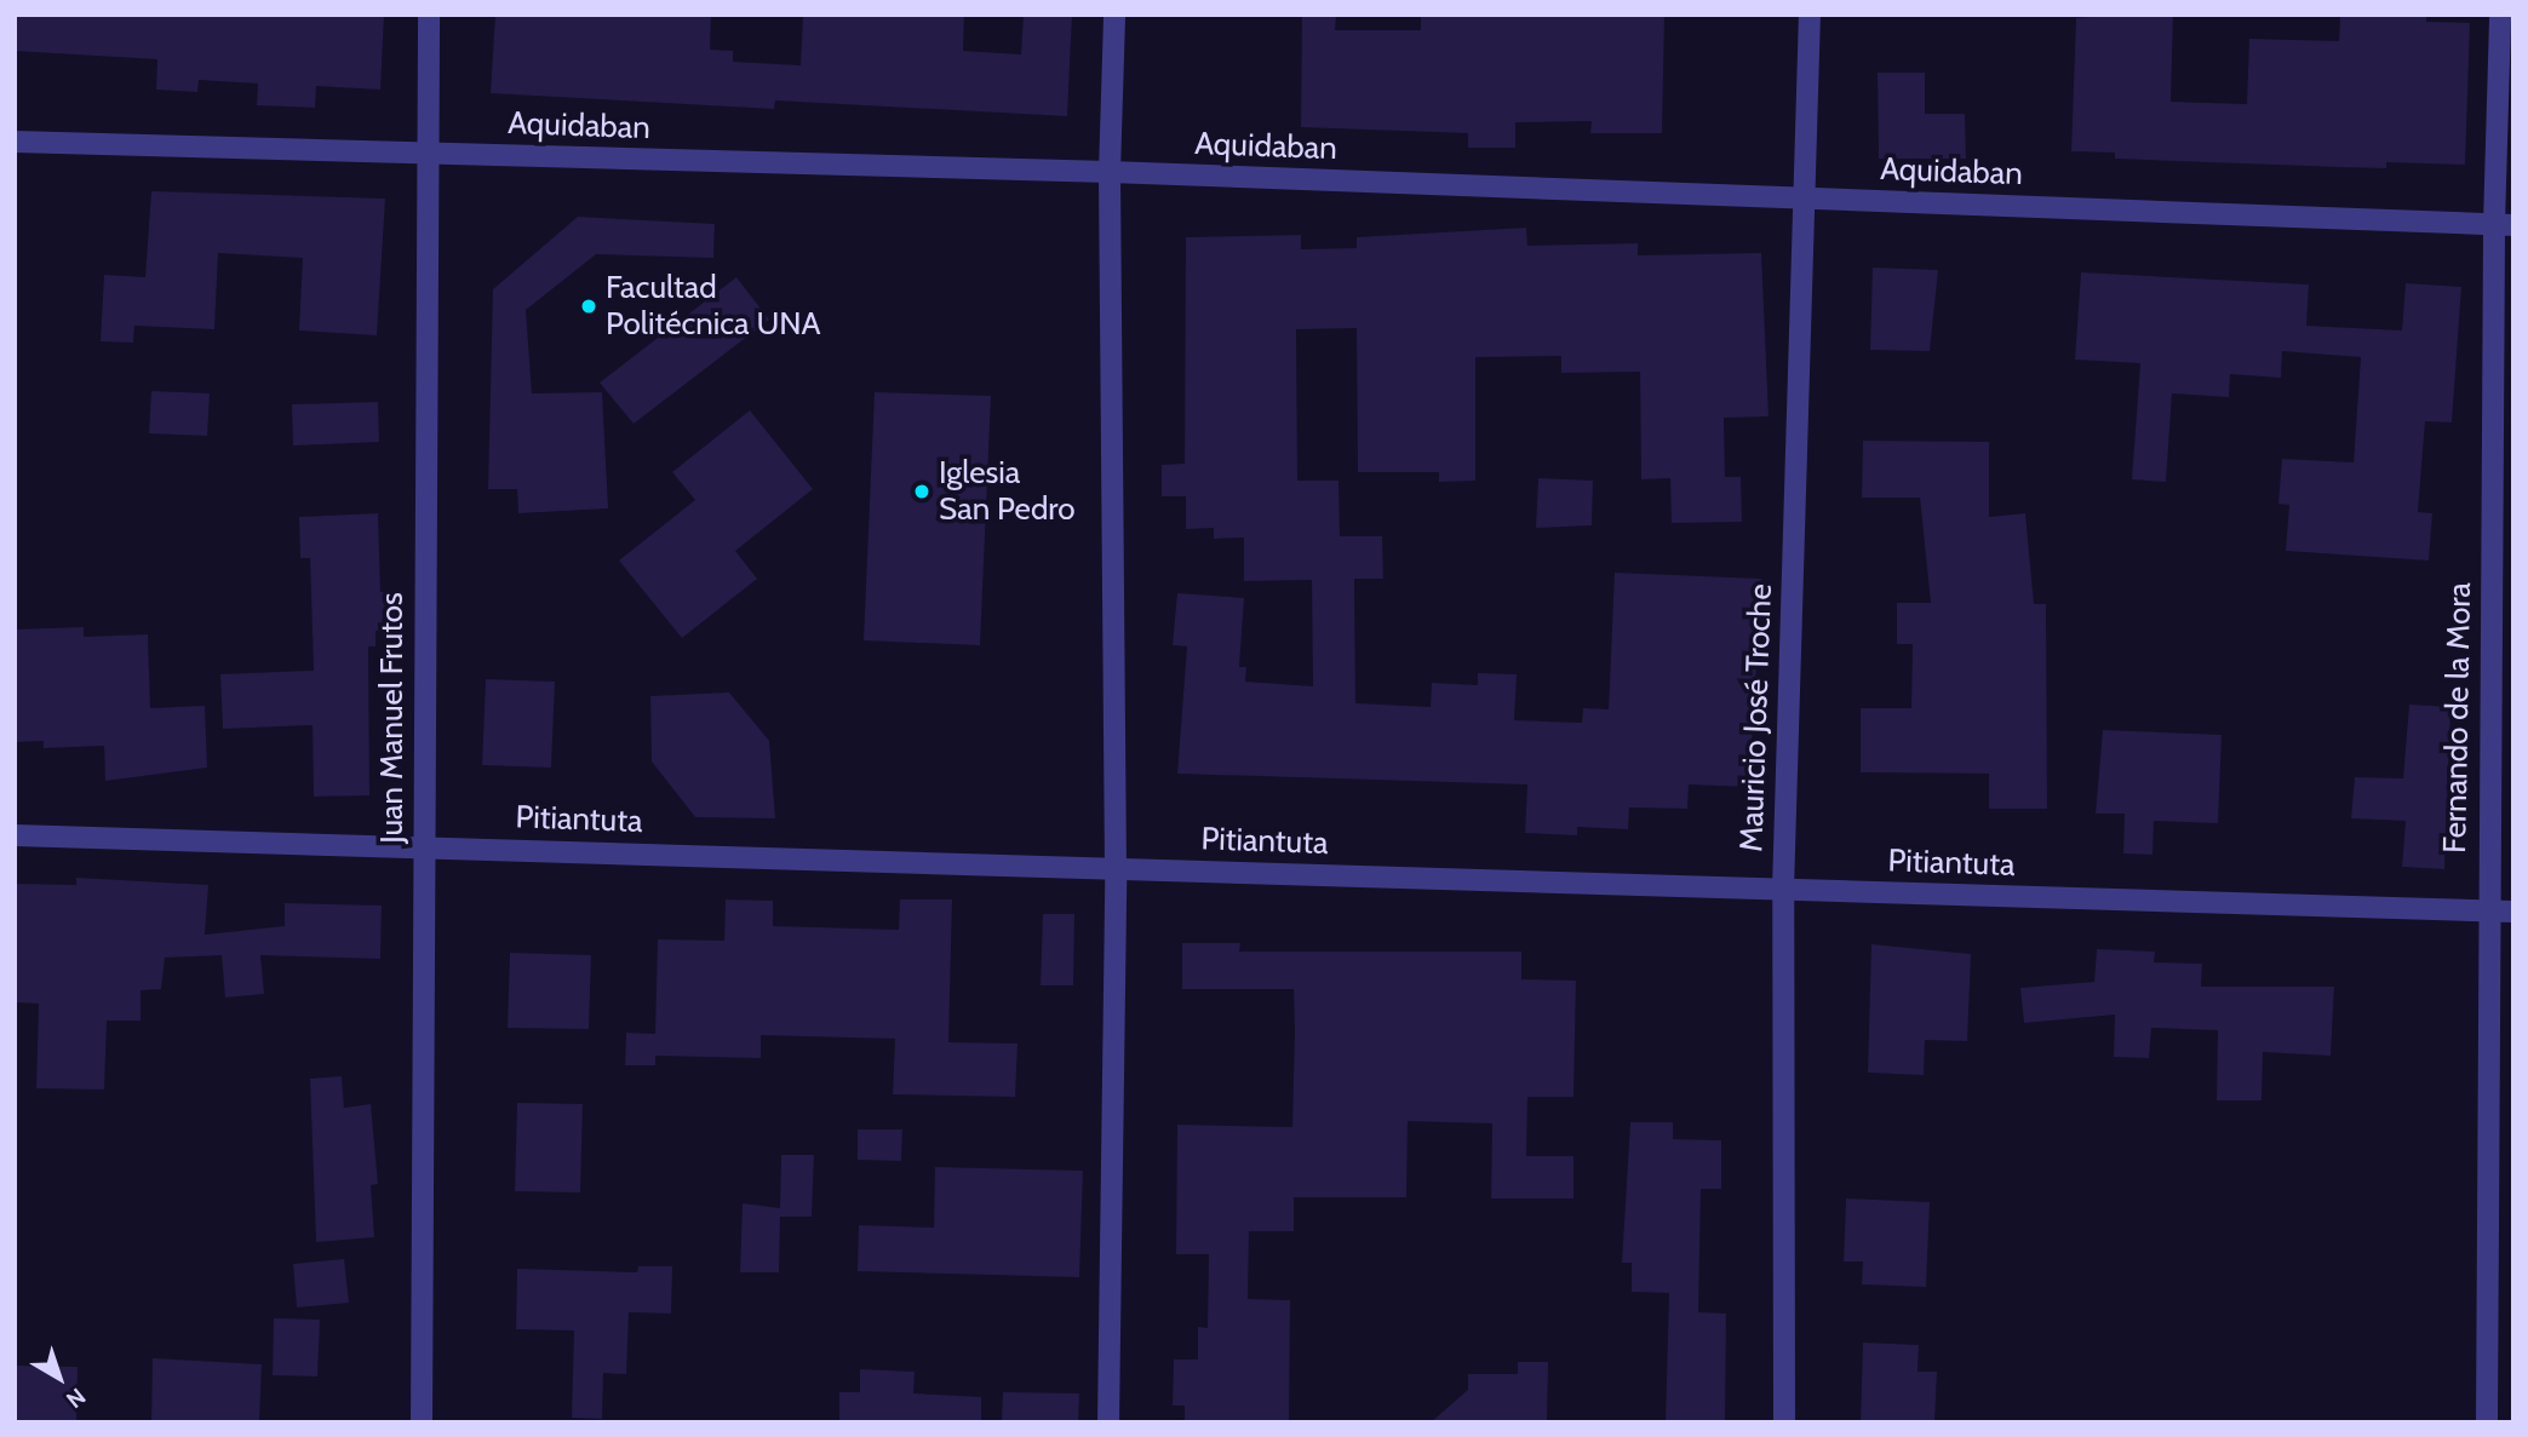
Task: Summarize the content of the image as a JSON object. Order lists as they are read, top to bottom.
{
  "streets": {
    "street": [
      "Aquidaban",
      "Juan Manuel Frutos",
      "Mauricio José Troche",
      "Fernando de la Mora",
      "Pitiantuta"
    ]
  },
  "crossings": [
    ["Aquidaban", "Juan Manuel Frutos"],
    ["Aquidaban", "Mauricio José Troche"],
    ["Aquidaban", "Fernando de la Mora"],
    ["Juan Manuel Frutos", "Pitiantuta"],
    ["Mauricio José Troche", "Pitiantuta"],
    ["Fernando de la Mora", "Pitiantuta"]
  ],
  "places": ["Facultad Politécnica UNA", "Iglesia San Pedro"],
  "north": "bottom right"
}
